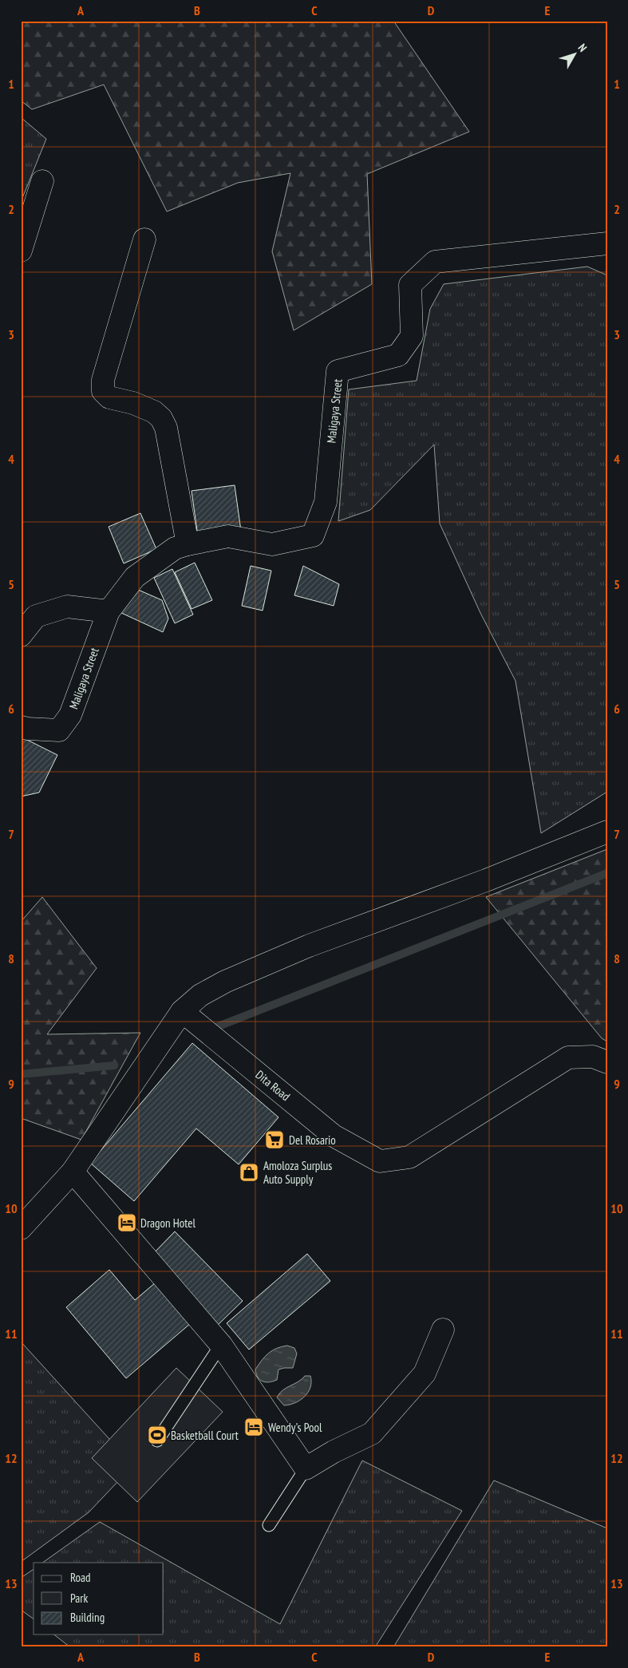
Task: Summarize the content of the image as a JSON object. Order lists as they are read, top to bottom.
{
  "streets": {
    "street": ["Maligaya Street", "Dita Road"]
  },
  "places": {
    "supermarket": ["Del Rosario"],
    "shop": ["Amoloza Surplus Auto Supply"],
    "hotel": ["Dragon Hotel", "Wendy's Pool"],
    "sports": ["Basketball Court"]
  },
  "legend": ["Road", "Park", "Building"],
  "north": "top right",
  "grid": {
    "columns": [
      "A",
      "B",
      "C",
      "D",
      "E"
    ],
    "rows": [
      "1",
      "2",
      "3",
      "4",
      "5",
      "6",
      "7",
      "8",
      "9",
      "10",
      "11",
      "12",
      "13"
    ]
  }
}
